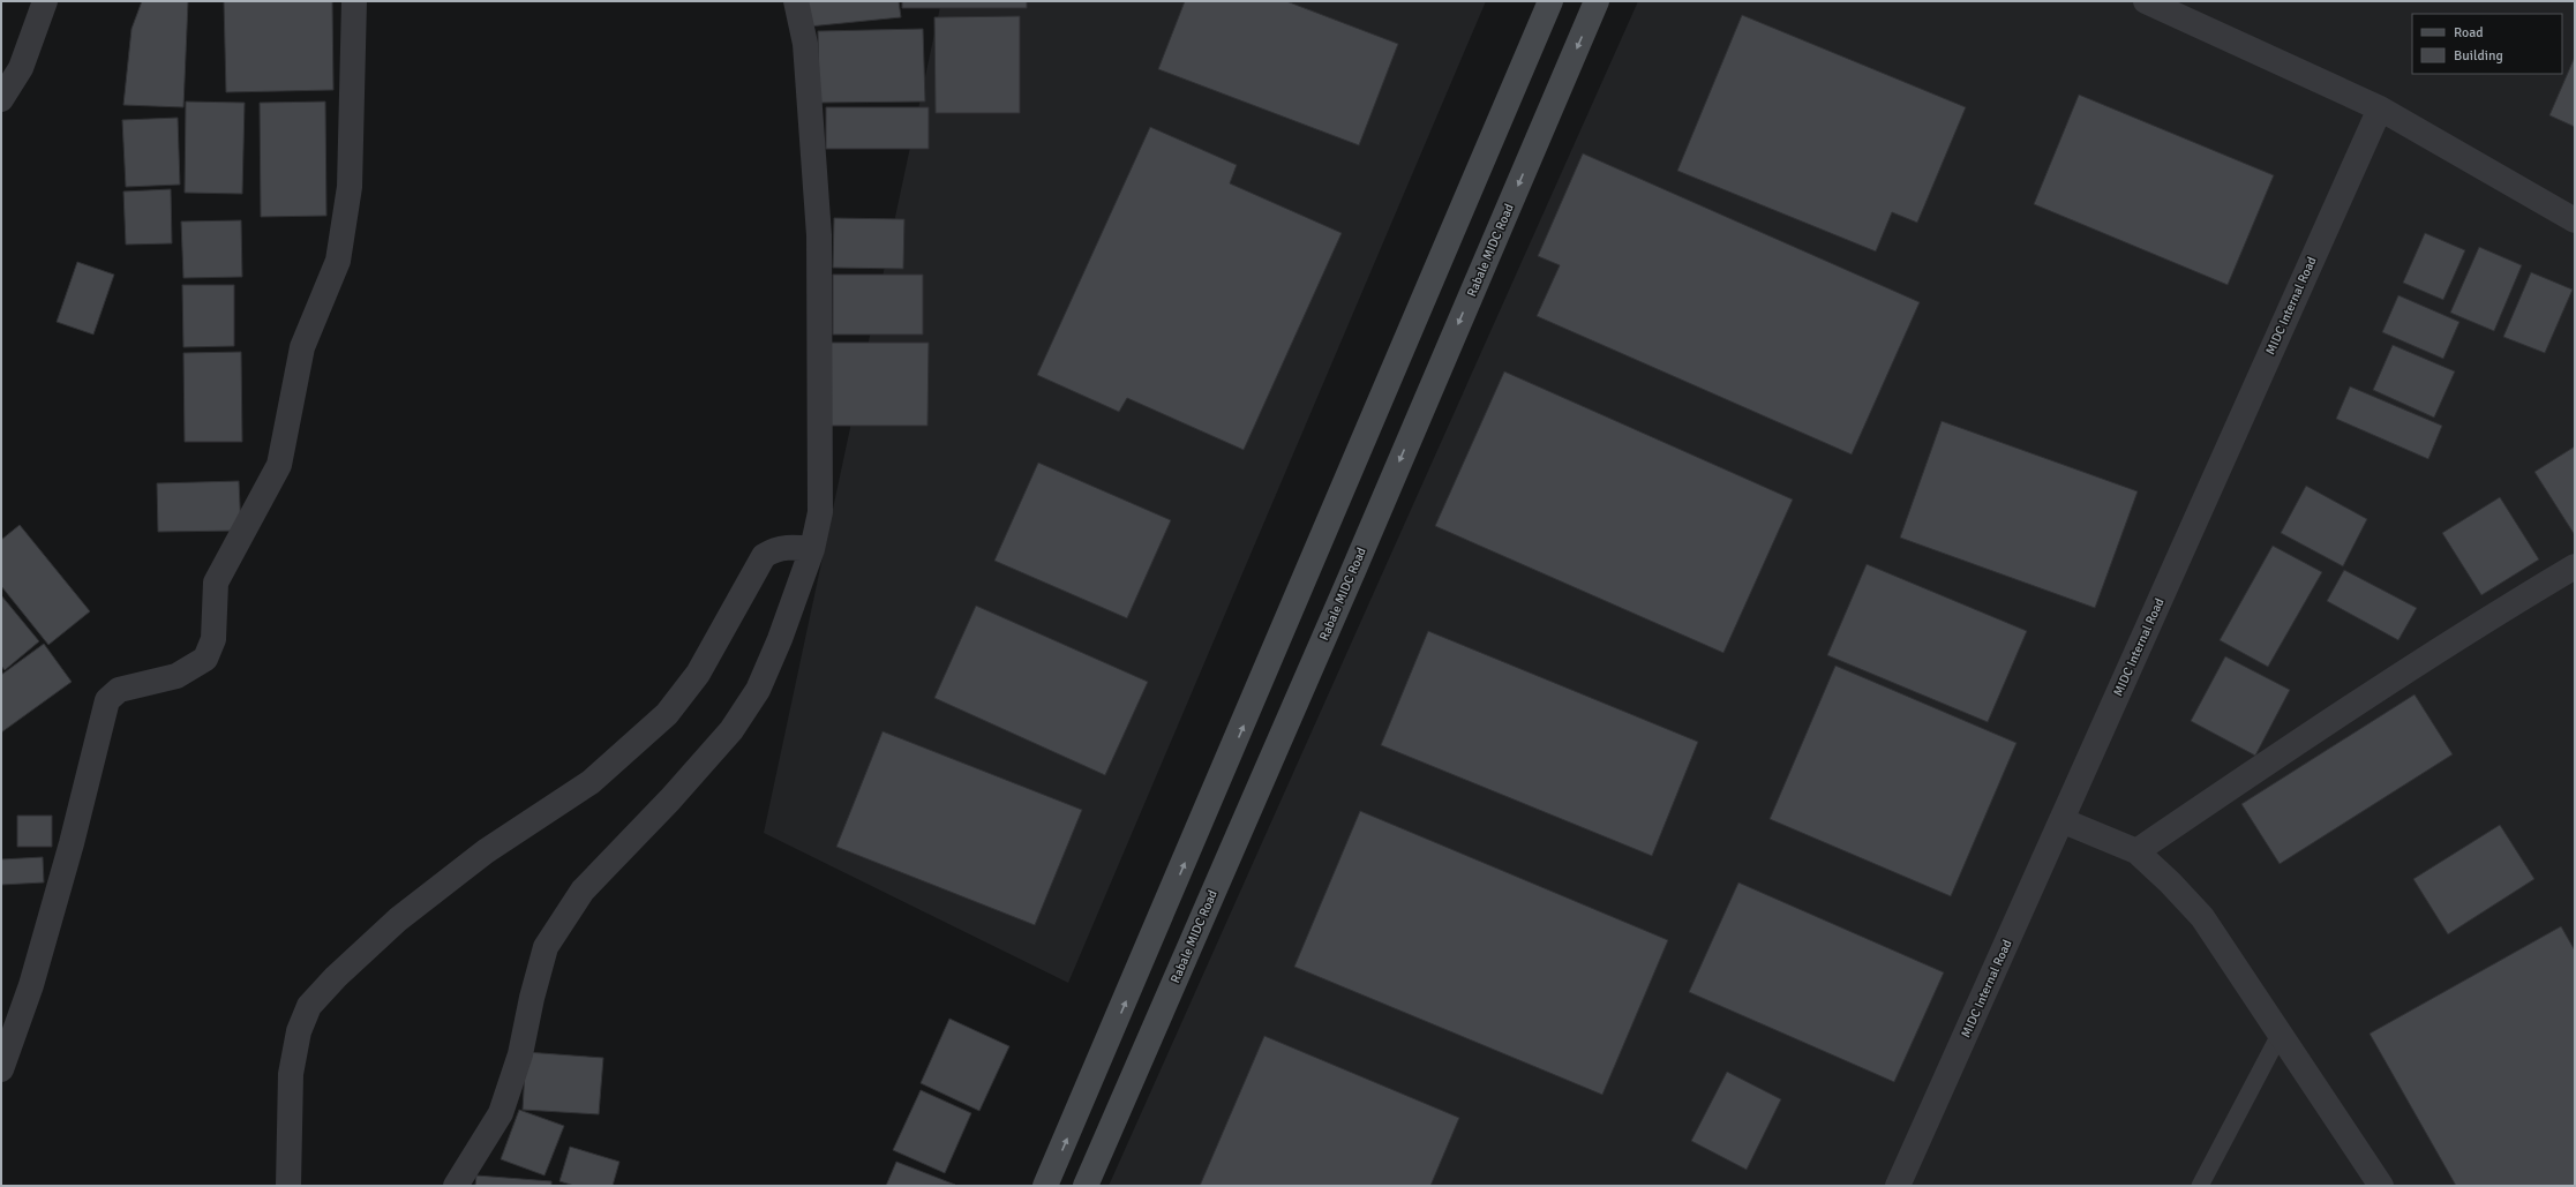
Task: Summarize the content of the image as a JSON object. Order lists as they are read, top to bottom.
{
  "streets": {
    "main road": ["Rabale MIDC Road"],
    "street": ["MIDC Internal Road"]
  },
  "legend": ["Road", "Building"]
}
